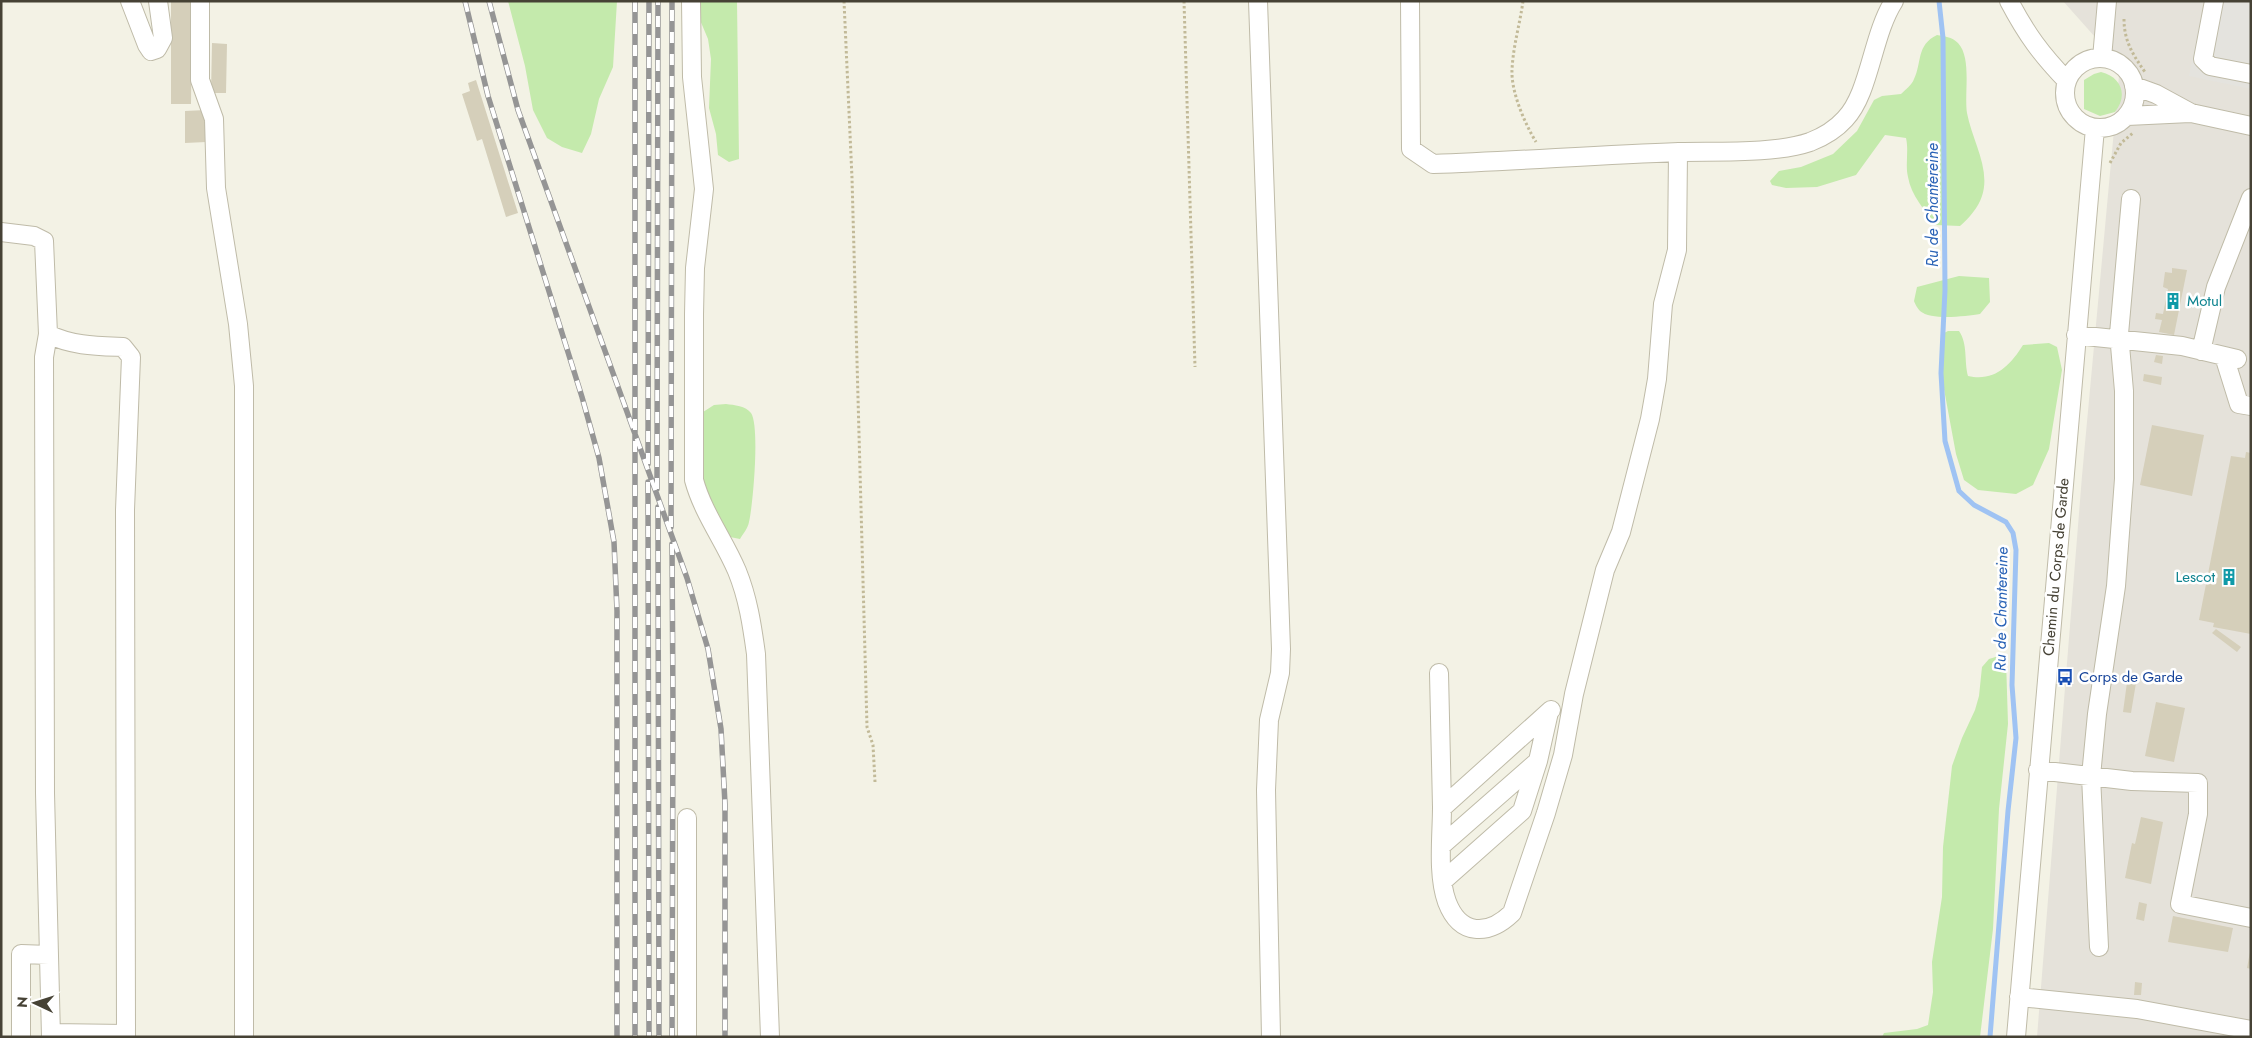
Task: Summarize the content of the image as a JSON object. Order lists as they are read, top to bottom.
{
  "streets": {
    "street": ["Chemin du Corps de Garde"]
  },
  "water": ["Ru de Chantereine"],
  "places": {
    "building": ["Motul", "Lescot"],
    "bus stop": ["Corps de Garde"]
  },
  "north": "left"
}
